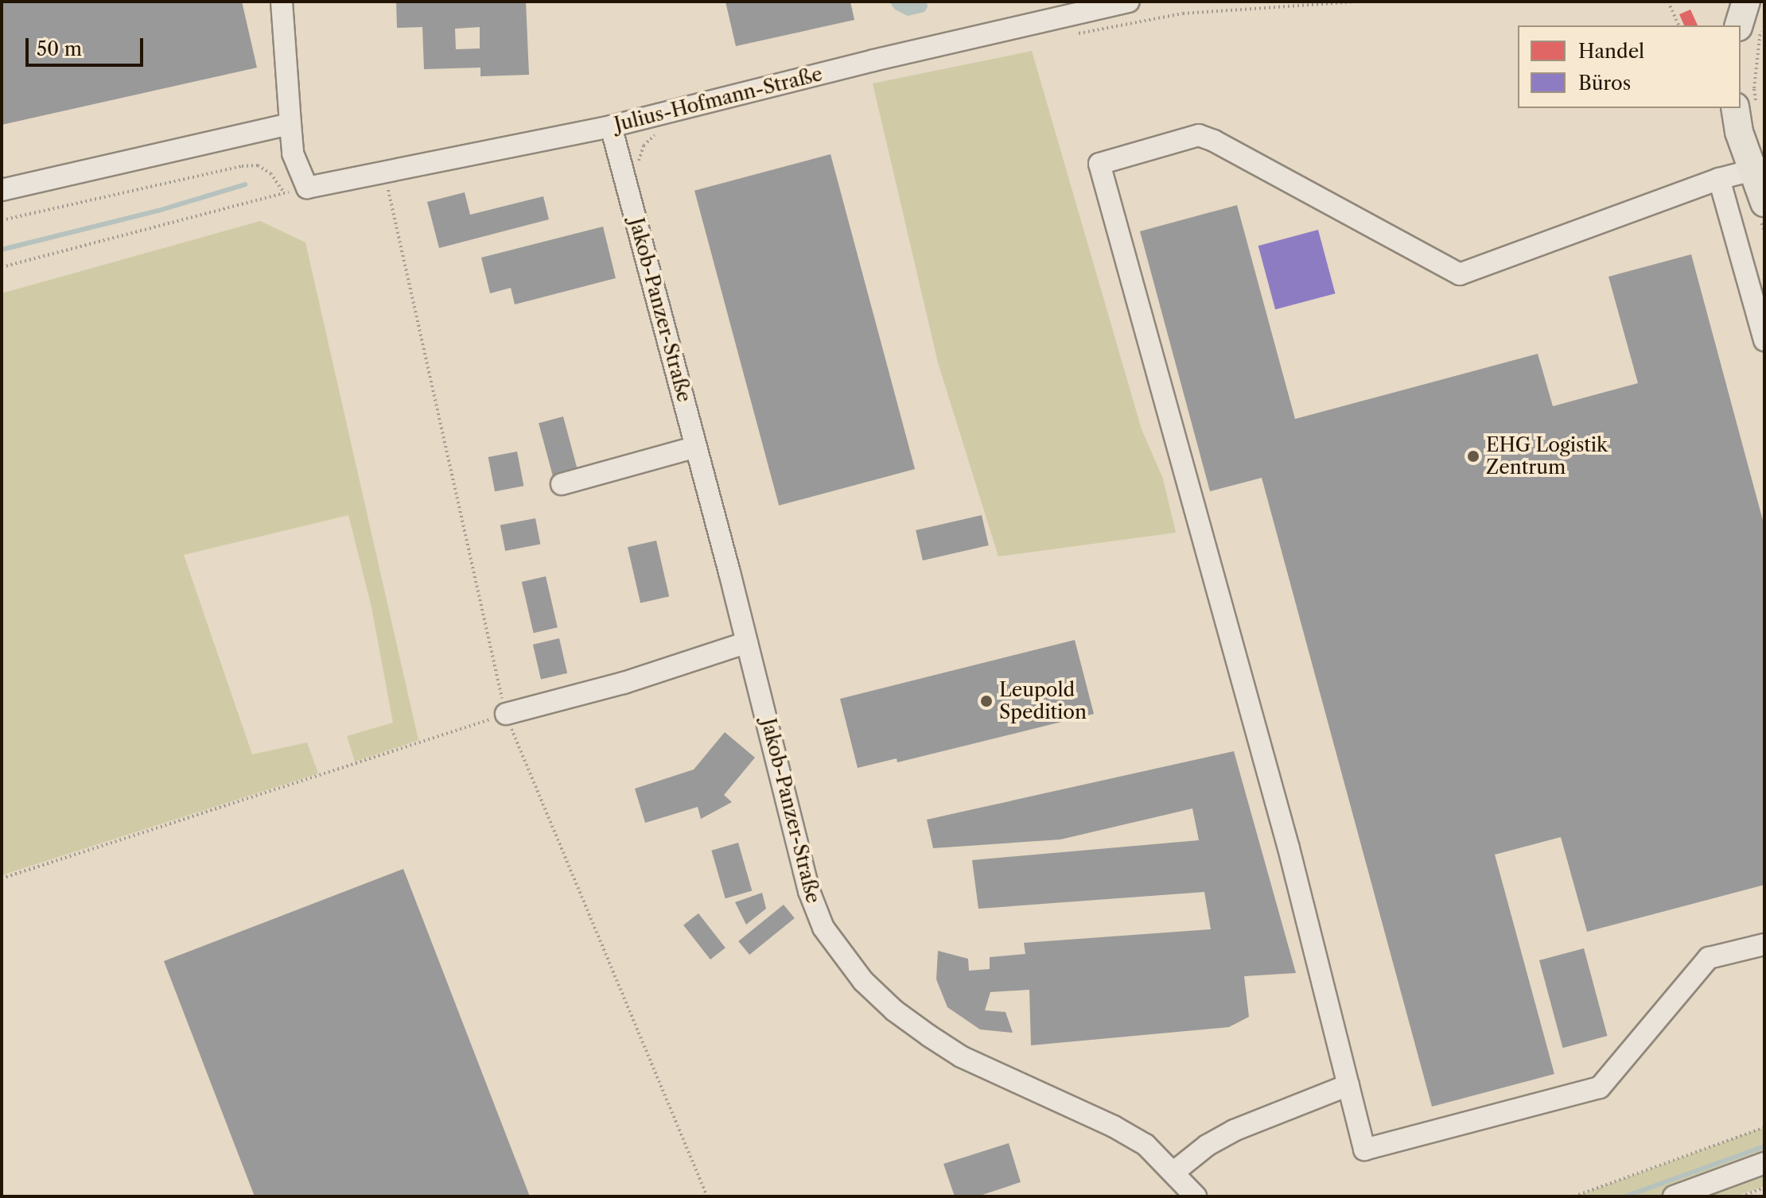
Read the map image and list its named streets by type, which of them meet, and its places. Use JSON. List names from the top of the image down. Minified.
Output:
{"streets":{"street":["Julius-Hofmann-Straße","Jakob-Panzer-Straße"]},"crossings":[["Julius-Hofmann-Straße","Jakob-Panzer-Straße"]],"places":["EHG Logistik Zentrum","Leupold Spedition"],"legend":["Handel","Büros"],"scale_bar":"50 m"}
